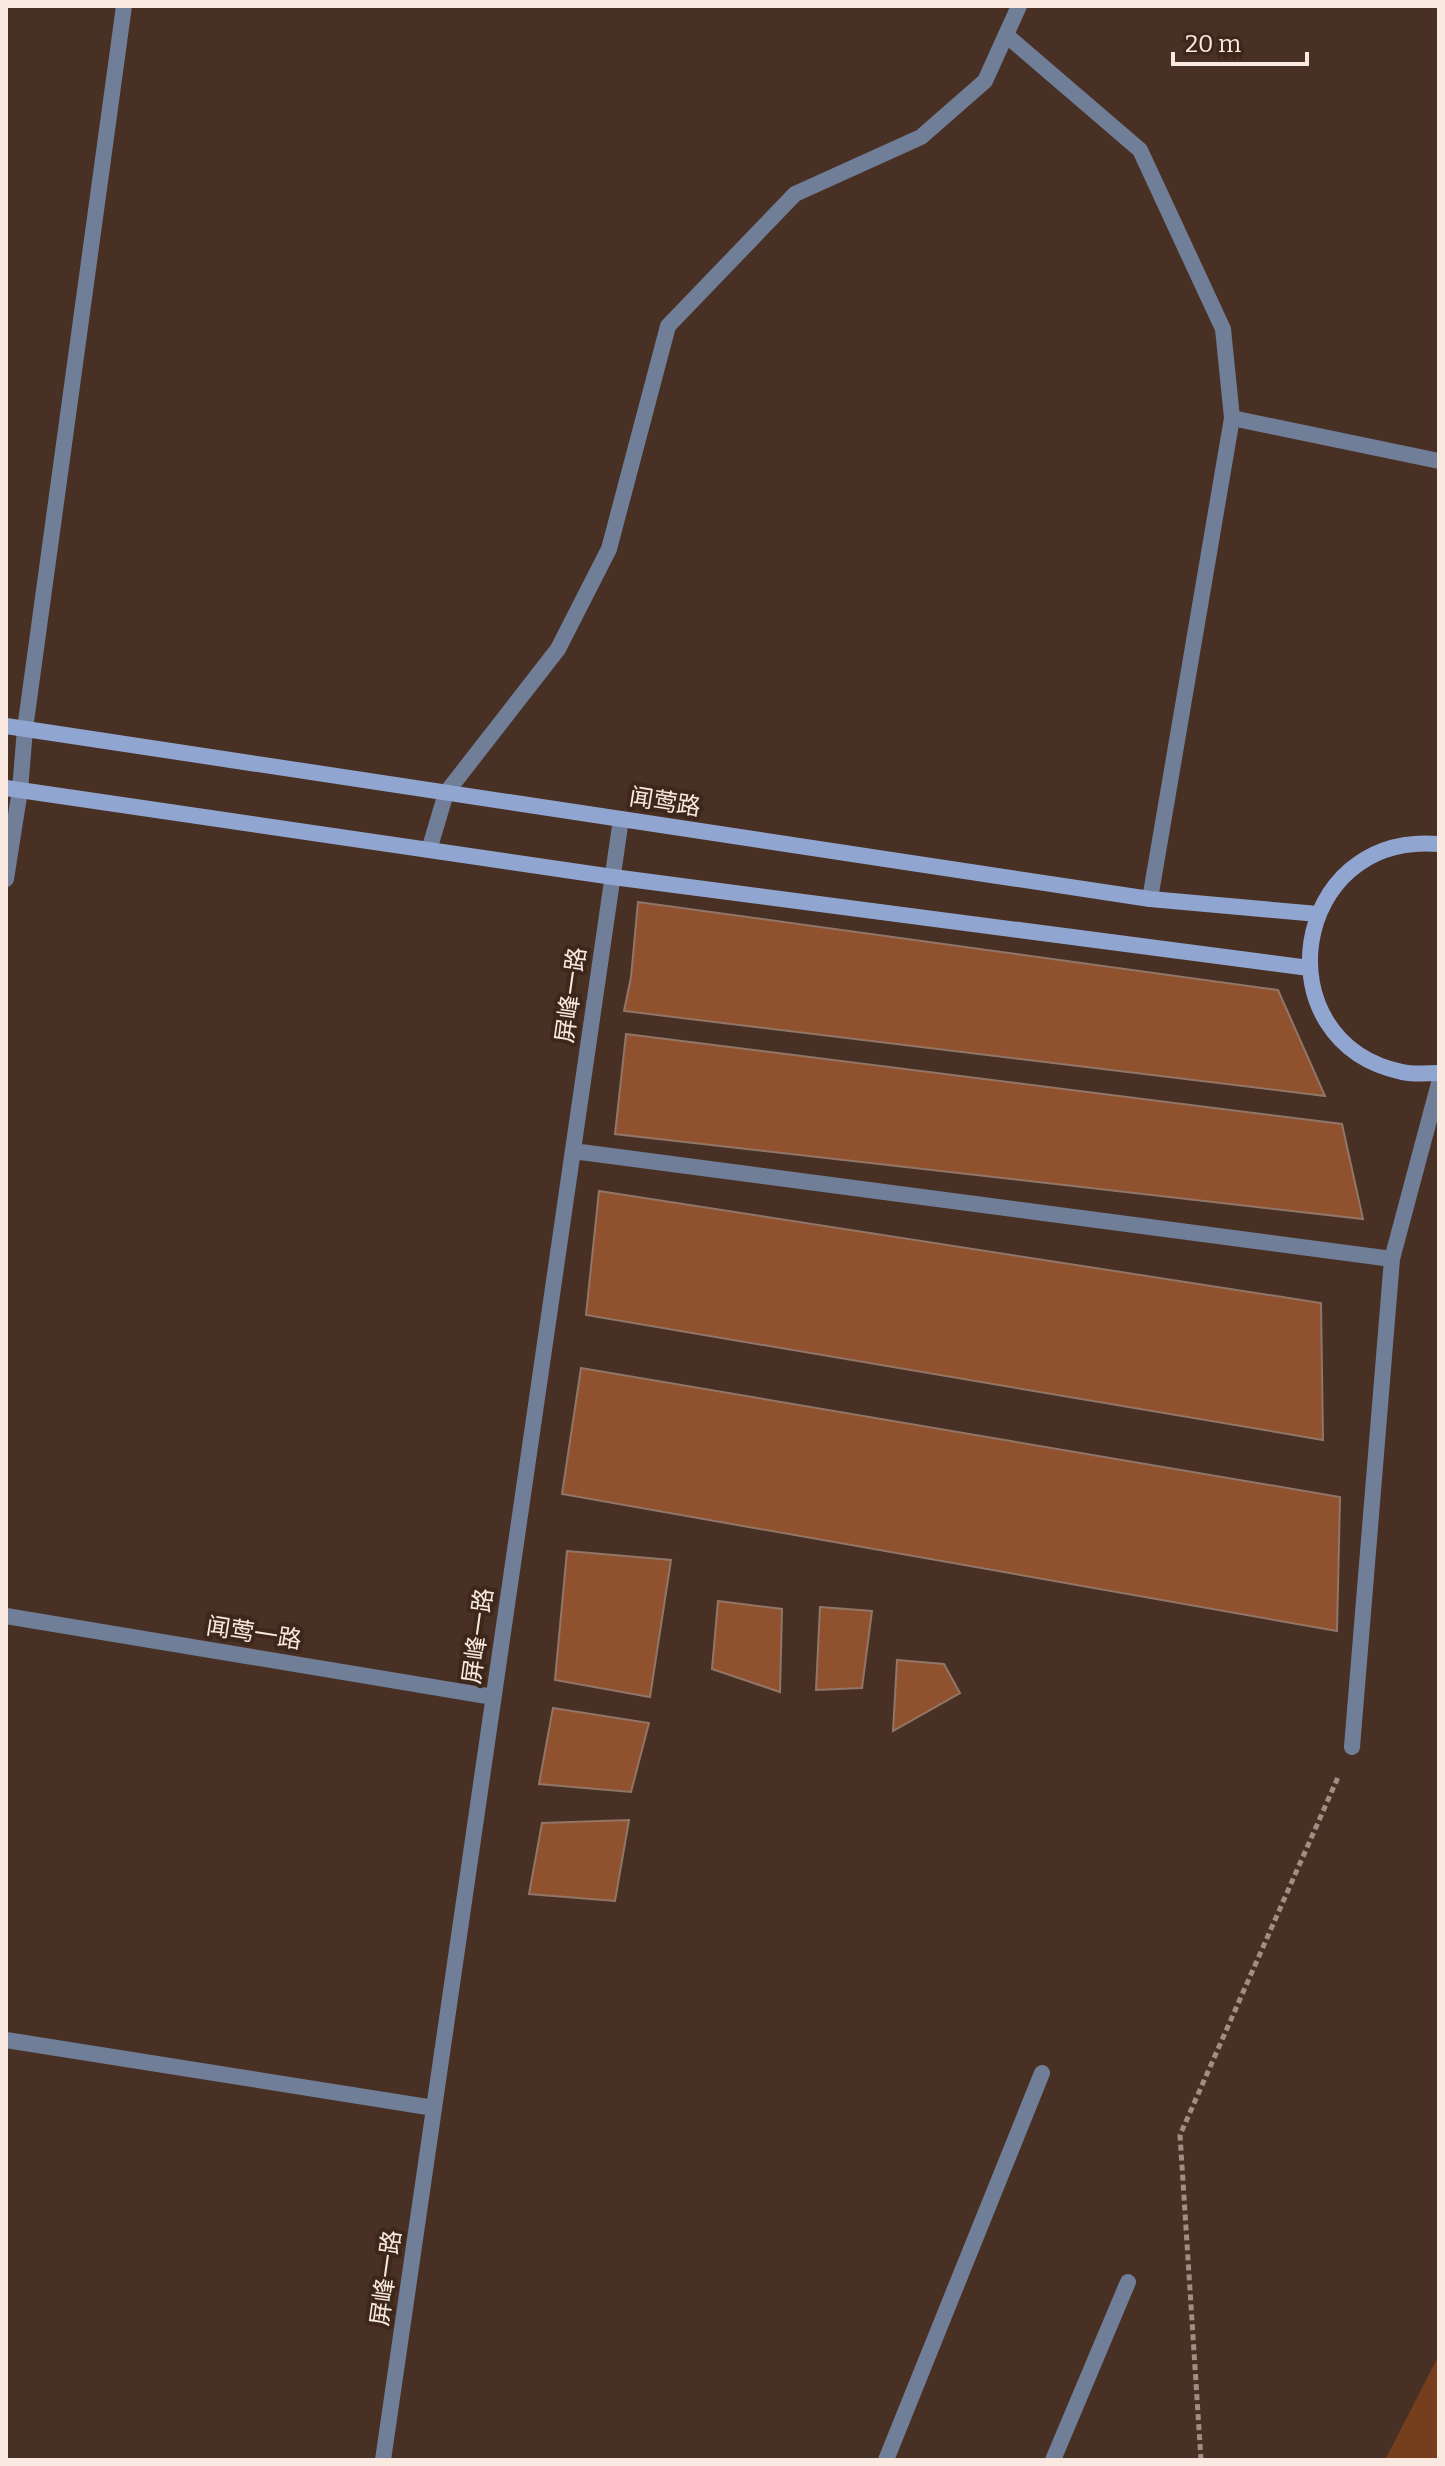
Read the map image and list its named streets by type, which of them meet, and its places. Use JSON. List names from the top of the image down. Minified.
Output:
{"streets":{"main road":["闻莺路"],"street":["屏峰一路","闻莺一路"]},"crossings":[["闻莺路","屏峰一路"],["屏峰一路","闻莺一路"]],"scale_bar":"20 m"}
